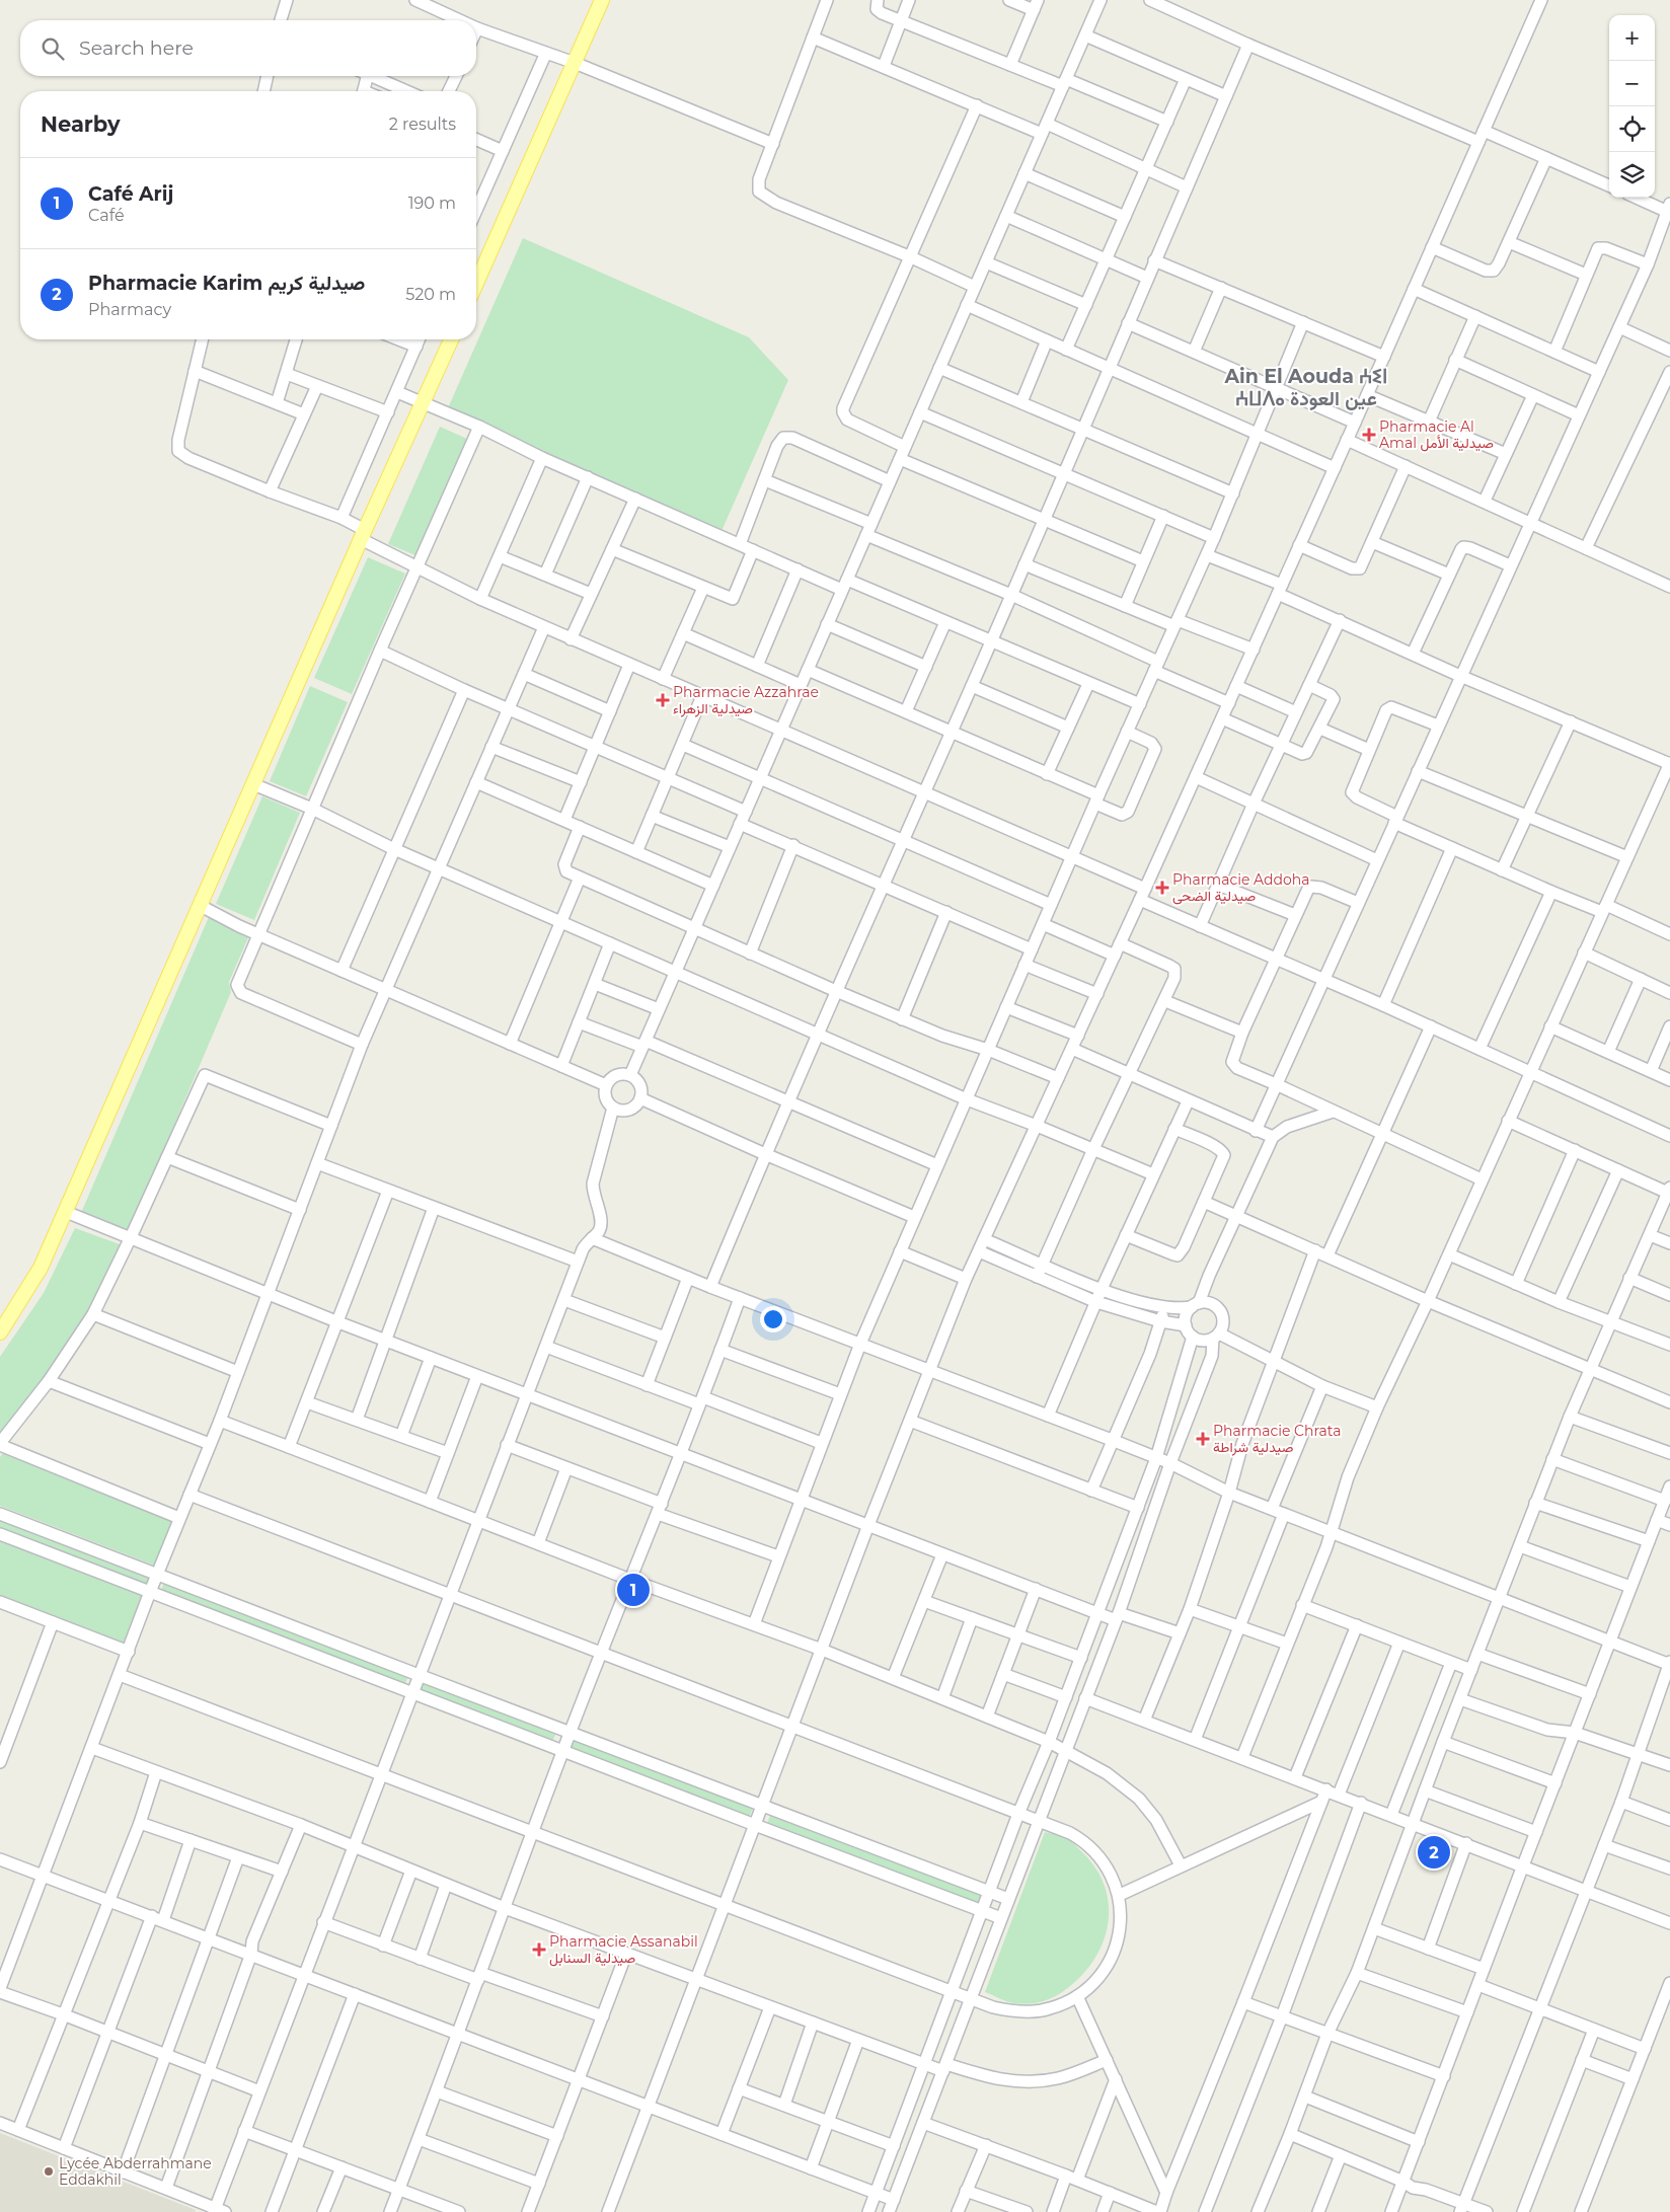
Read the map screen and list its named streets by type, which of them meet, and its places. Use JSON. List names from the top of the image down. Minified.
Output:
{"districts":["Ain El Aouda ⵄⵉⵏ ⵄⵡⴷⴰ عين العودة"],"places":{"health":["Pharmacie Al Amal صيدلية الأمل","Pharmacie Azzahrae صيدلية الزهراء","Pharmacie Addoha صيدلية الضحى","Pharmacie Chrata صيدلية شراطة","Pharmacie Assanabil صيدلية السنابل"],"other":["Lycée Abderrahmane Eddakhil"]},"page":{"map_buttons":["+","−"],"search":"Search here","heading":["Nearby","2 results"],"list":[{"mark":"1","name":"Café Arij","note":"Café","value":"190 m"},{"mark":"2","name":"Pharmacie Karim صيدلية كريم","note":"Pharmacy","value":"520 m"}],"pins":["1","2"]}}
